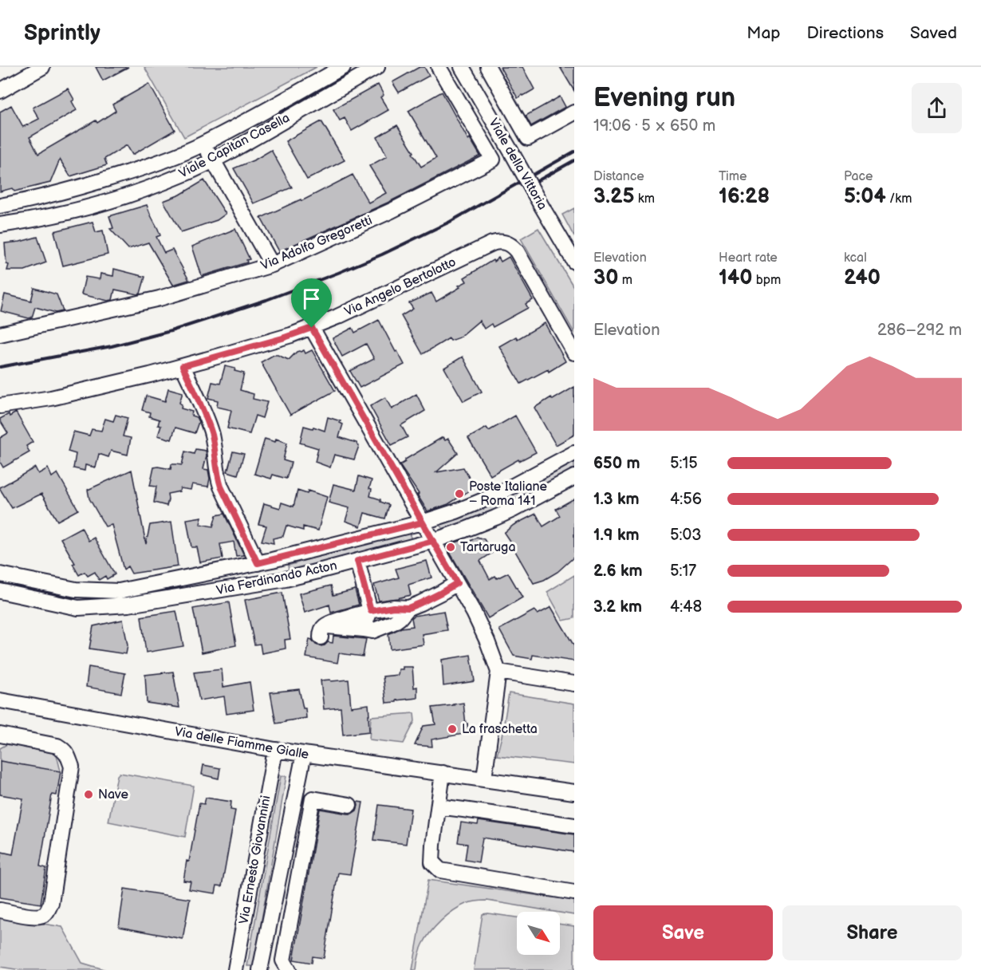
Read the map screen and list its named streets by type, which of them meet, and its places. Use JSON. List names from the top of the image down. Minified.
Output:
{"streets":{"street":["Viale Capitan Casella","Viale della Vittoria","Via Adolfo Gregoretti","Via Angelo Bertolotto","Via Ferdinando Acton","Via delle Fiamme Gialle","Via Ernesto Giovannini"]},"crossings":[["Via Angelo Bertolotto","Via Ferdinando Acton"],["Via delle Fiamme Gialle","Via Ernesto Giovannini"]],"places":["Poste Italiane – Roma 141","Tartaruga","La fraschetta","Nave"],"north":"bottom right","page":{"header":"Sprintly","nav":["Map","Directions","Saved"],"heading":["Evening run","19:06 · 5 × 650 m"],"stats":[["Distance","3.25 km"],["Time","16:28"],["Pace","5:04 /km"],["Elevation","30 m"],["Heart rate","140 bpm"],["kcal","240"]],"chart":["Elevation","286–292 m"],"list":[{"name":"650 m","note":"5:15"},{"name":"1.3 km","note":"4:56"},{"name":"1.9 km","note":"5:03"},{"name":"2.6 km","note":"5:17"},{"name":"3.2 km","note":"4:48"}],"buttons":["Save","Share"]}}
